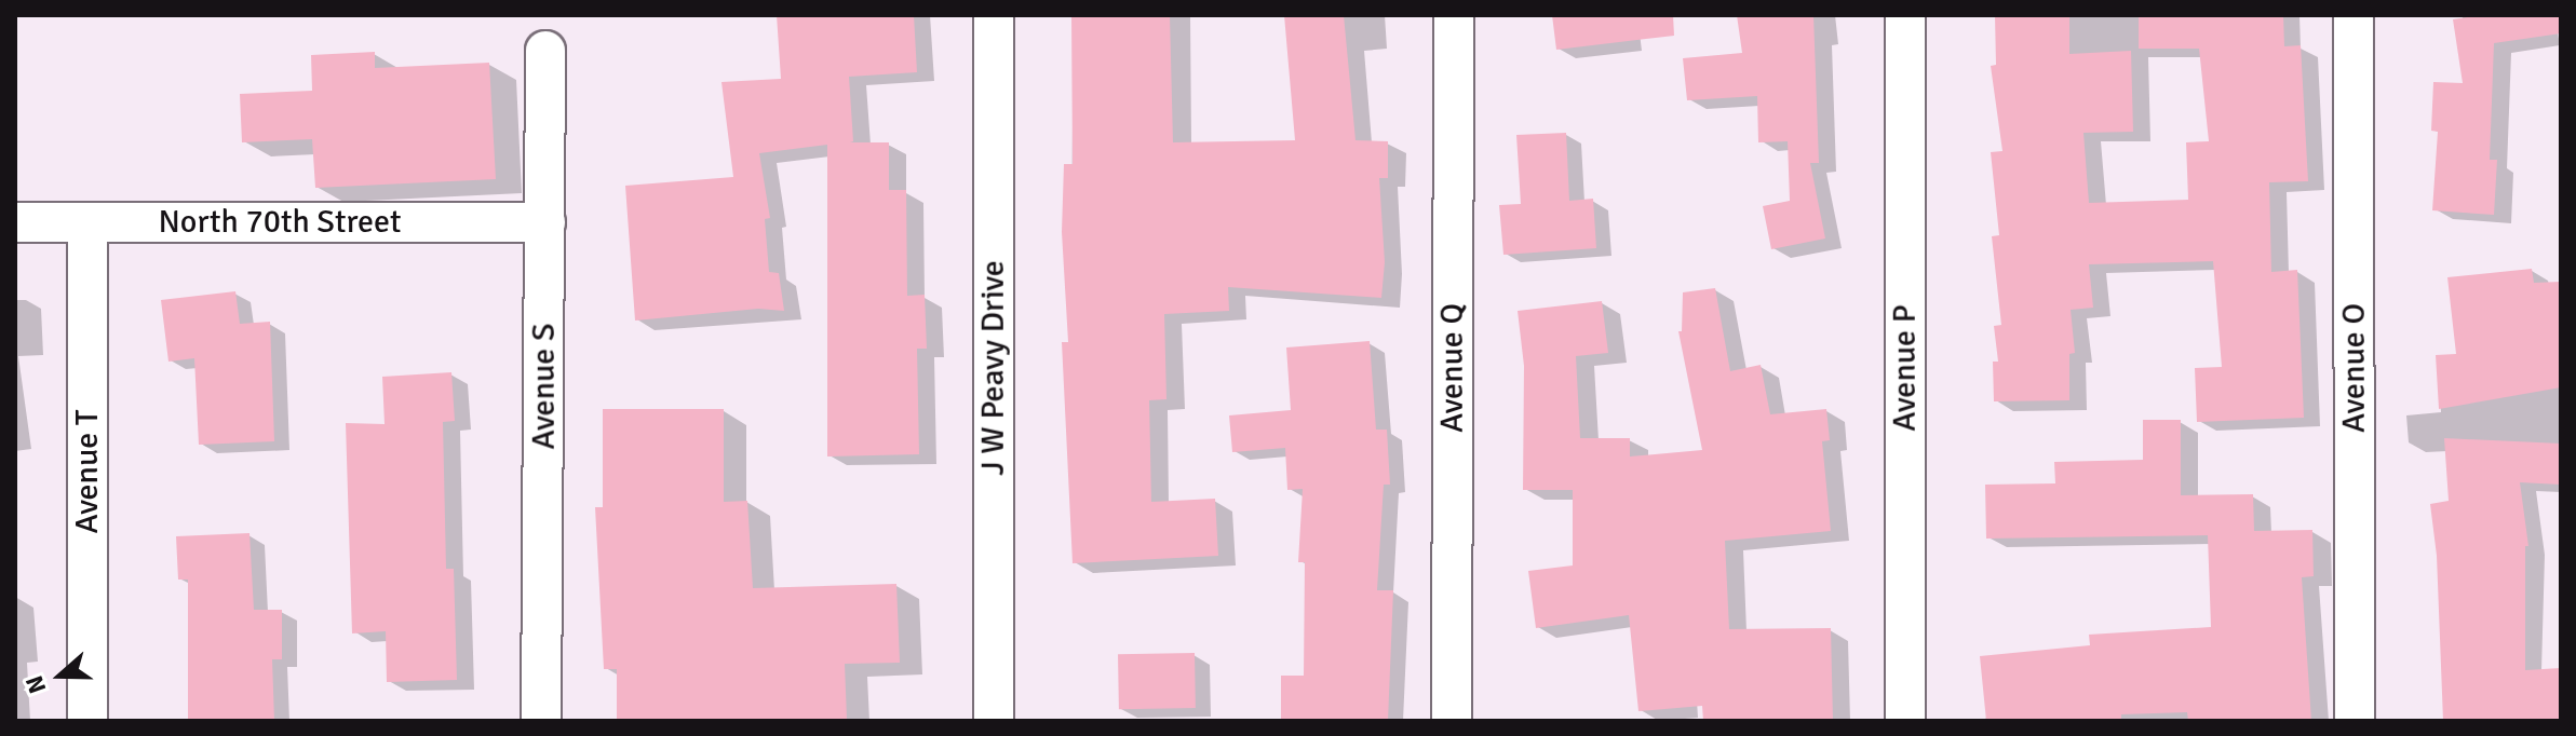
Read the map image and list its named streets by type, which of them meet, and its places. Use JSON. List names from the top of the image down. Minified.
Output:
{"streets":{"street":["North 70th Street","J W Peavy Drive","Avenue Q","Avenue P","Avenue O","Avenue S","Avenue T"]},"crossings":[["North 70th Street","Avenue S"],["North 70th Street","Avenue T"]],"north":"left"}
